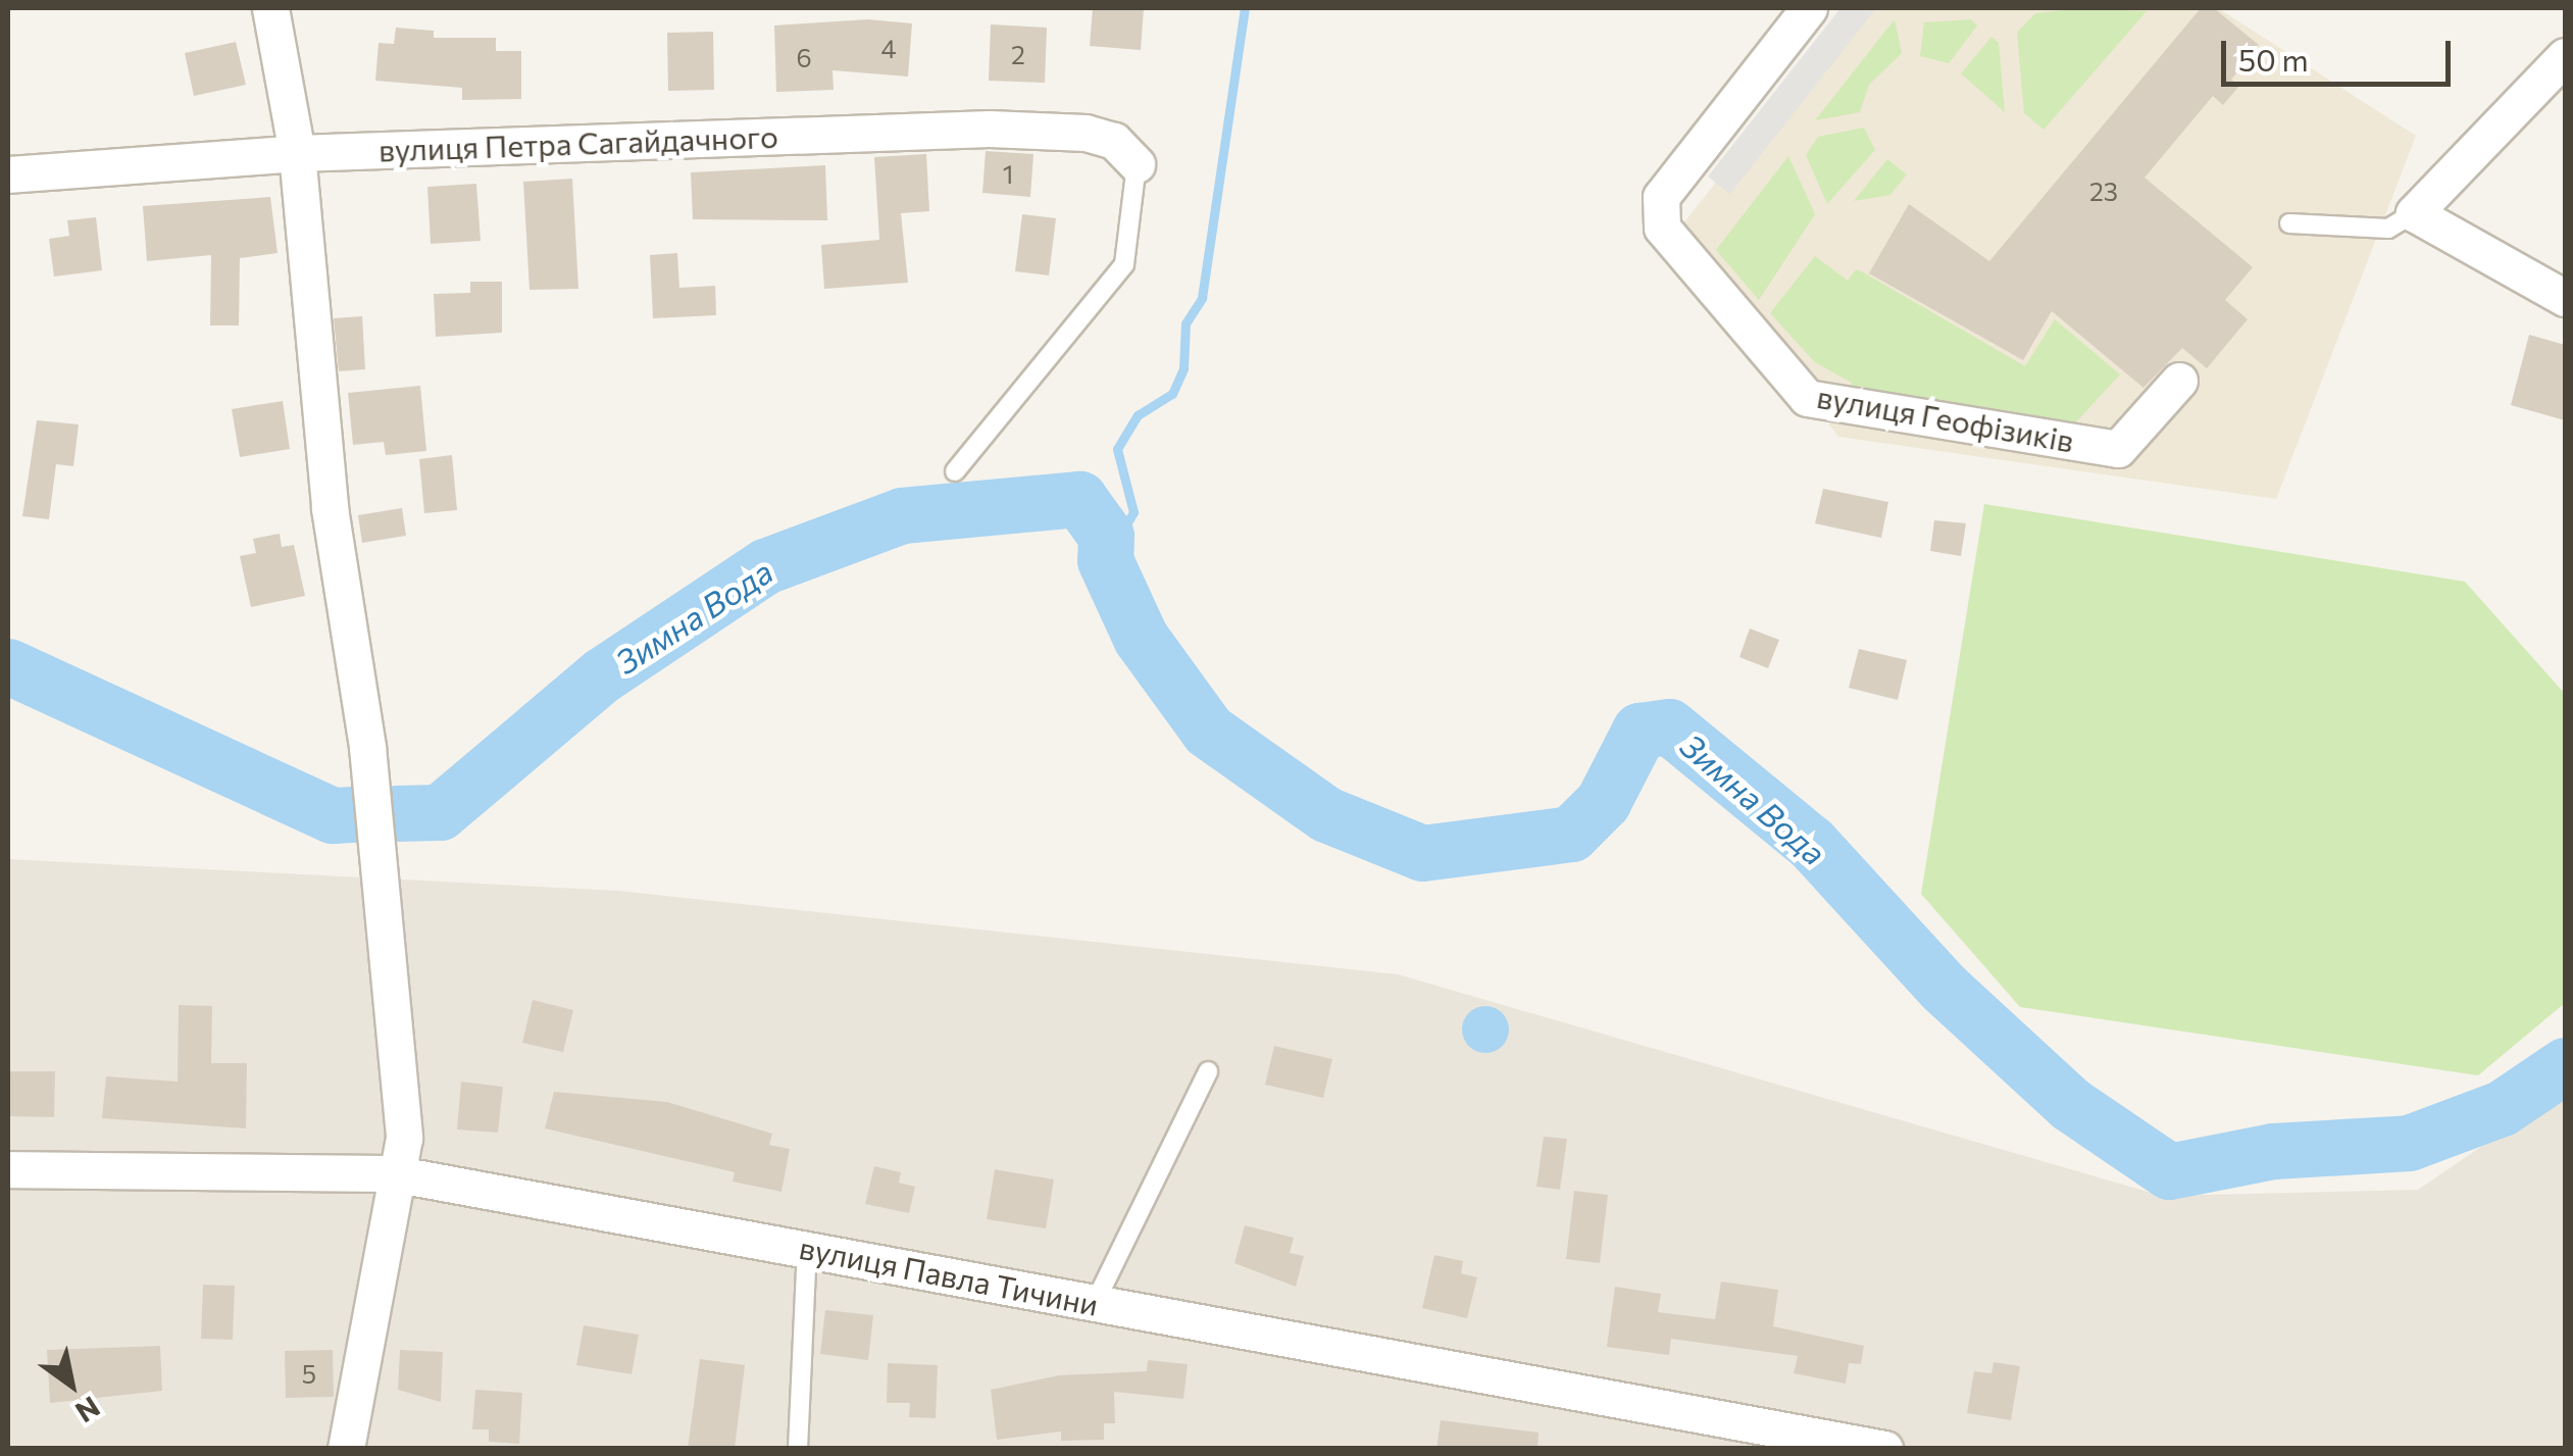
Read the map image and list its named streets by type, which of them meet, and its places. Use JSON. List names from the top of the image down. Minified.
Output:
{"streets":{"street":["вулиця Петра Сагайдачного","вулиця Геофізиків","вулиця Павла Тичини"]},"water":["Зимна Вода"],"house_numbers":["4","2","6","1","23","5"],"scale_bar":"50 m","north":"bottom right"}
